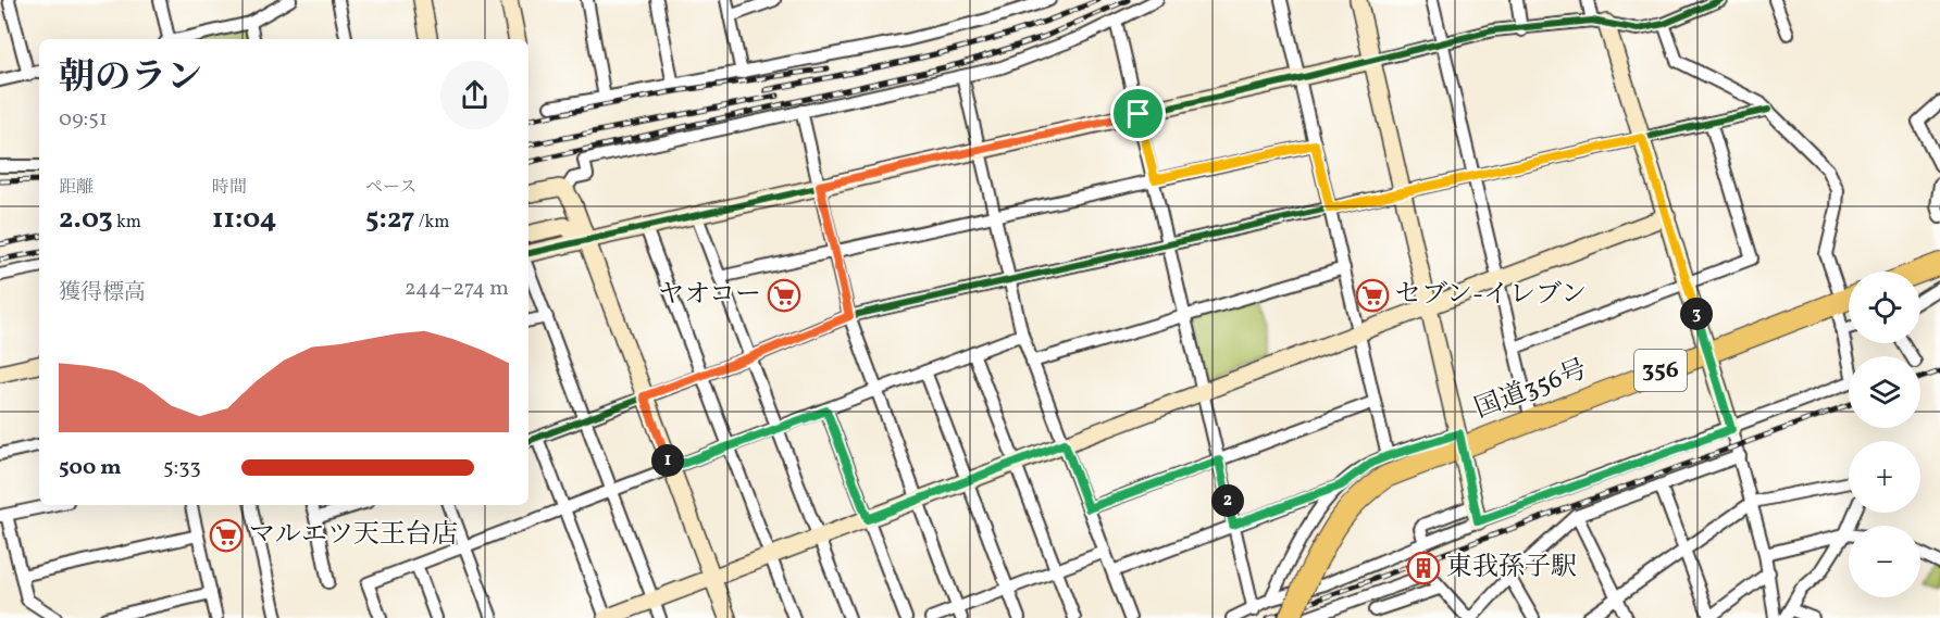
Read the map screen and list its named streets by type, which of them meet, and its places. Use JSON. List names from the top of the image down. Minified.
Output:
{"streets":{"highway":["356","国道356号"]},"places":{"supermarket":["ヤオコー","セブン-イレブン","マルエツ天王台店"],"building":["東我孫子駅"]},"page":{"heading":["朝のラン","09:51"],"stats":[["距離","2.03 km"],["時間","11:04"],["ペース","5:27 /km"]],"chart":["獲得標高","244–274 m"],"map_buttons":["+","−"],"pins":["3","1","2"],"list":[{"name":"500 m","note":"5:33"}]}}
